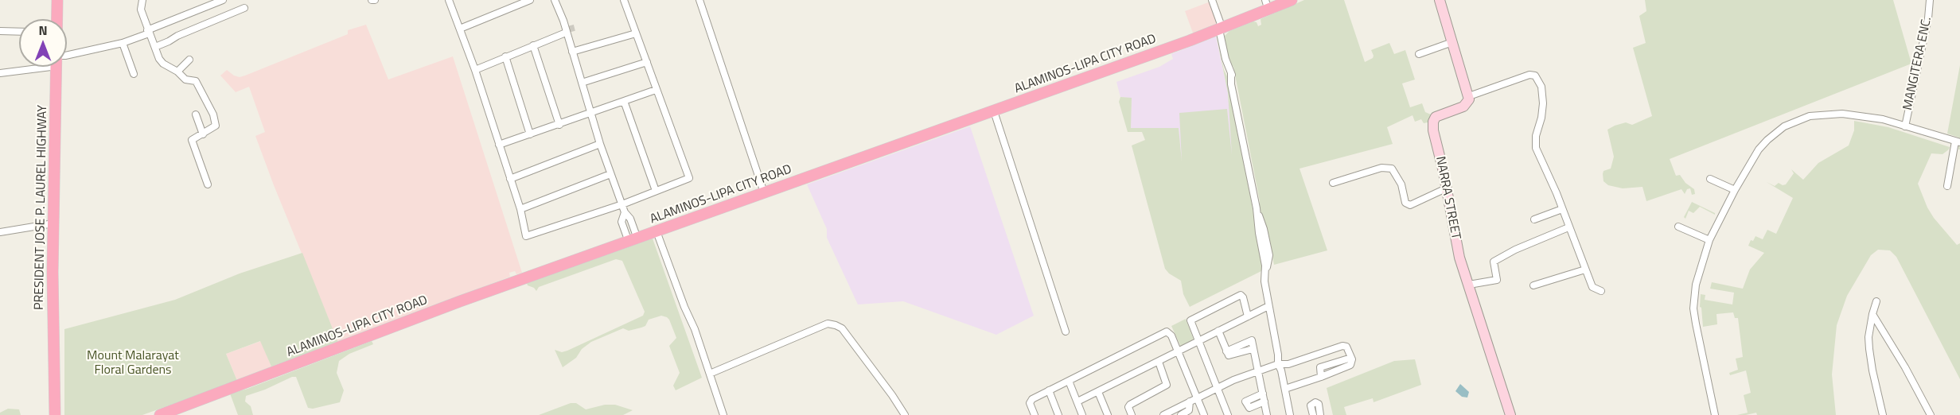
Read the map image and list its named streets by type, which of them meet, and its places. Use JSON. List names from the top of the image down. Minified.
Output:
{"streets":{"main road":["ALAMINOS-LIPA CITY ROAD","PRESIDENT JOSE P. LAUREL HIGHWAY"],"street":["MANGITERA ENC.","NARRA STREET"]},"parks":["Mount Malarayat Floral Gardens"],"north":"top"}
